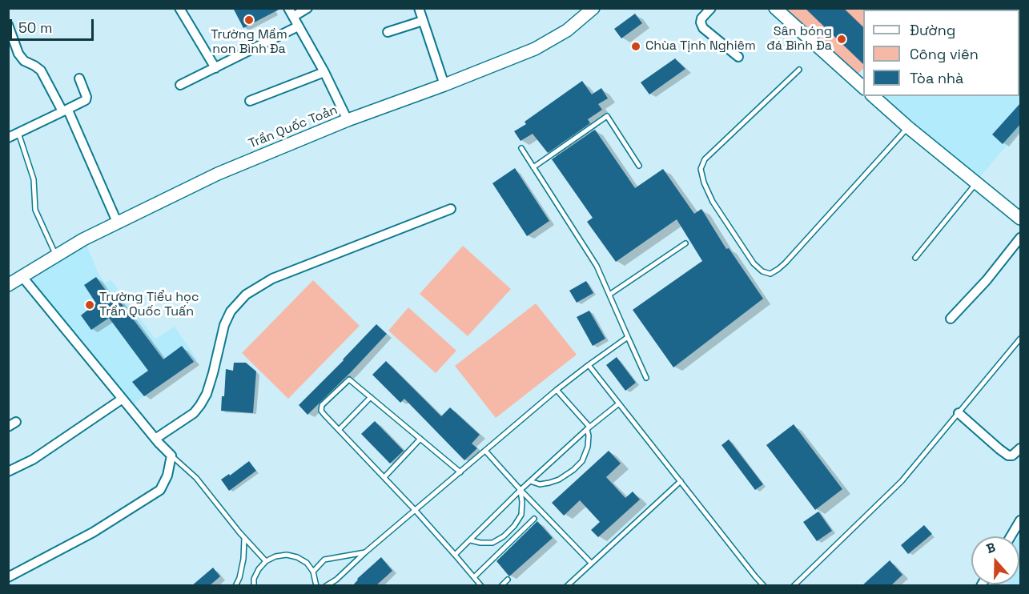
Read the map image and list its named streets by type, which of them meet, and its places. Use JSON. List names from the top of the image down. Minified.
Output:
{"streets":{"main road":["Trần Quốc Toản"]},"places":["Trường Mầm non Bình Đa","Sân bóng đá Bình Đa","Chùa Tịnh Nghiêm","Trường Tiểu học Trần Quốc Tuấn"],"legend":["Đường","Công viên","Tòa nhà"],"scale_bar":"50 m","north":"top"}
